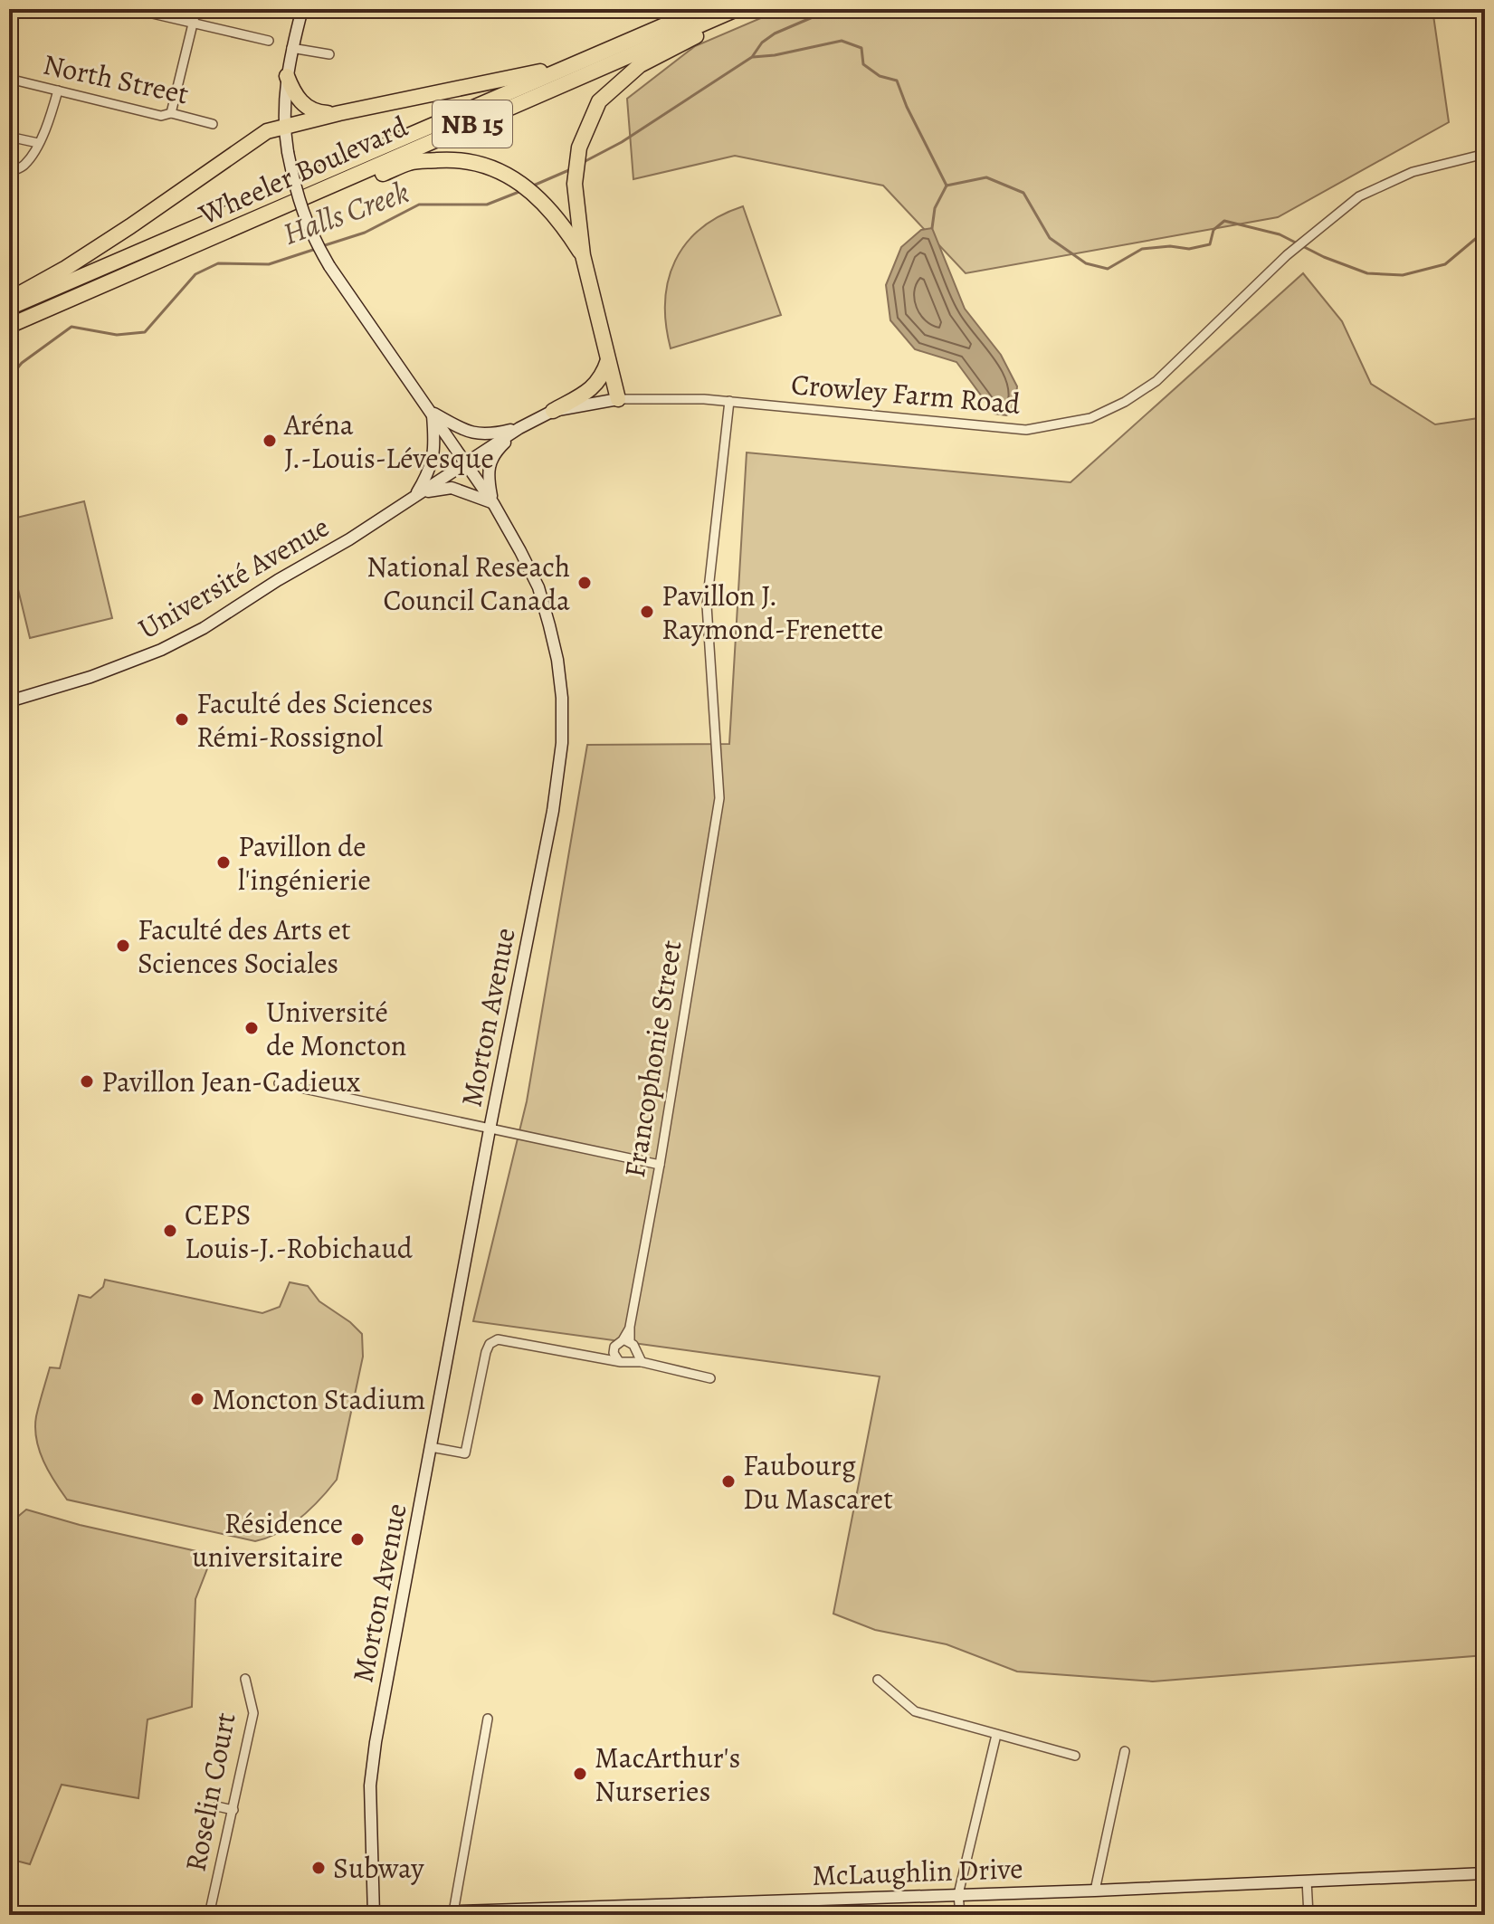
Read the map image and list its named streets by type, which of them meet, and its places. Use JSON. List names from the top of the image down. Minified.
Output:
{"streets":{"highway":["NB 15","Wheeler Boulevard"],"street":["North Street","Crowley Farm Road","Université Avenue","Morton Avenue","Francophonie Street","Roselin Court","McLaughlin Drive"]},"crossings":[["Crowley Farm Road","Université Avenue"],["Crowley Farm Road","Morton Avenue"],["Crowley Farm Road","Francophonie Street"],["Université Avenue","Morton Avenue"],["Morton Avenue","McLaughlin Drive"]],"water":["Halls Creek"],"places":["Aréna J.-Louis-Lévesque","National Reseach Council Canada","Pavillon J. Raymond-Frenette","Faculté des Sciences Rémi-Rossignol","Pavillon de l'ingénierie","Faculté des Arts et Sciences Sociales","Université de Moncton","Pavillon Jean-Cadieux","CEPS Louis-J.-Robichaud","Moncton Stadium","Faubourg Du Mascaret","Résidence universitaire","MacArthur's Nurseries","Subway"]}
